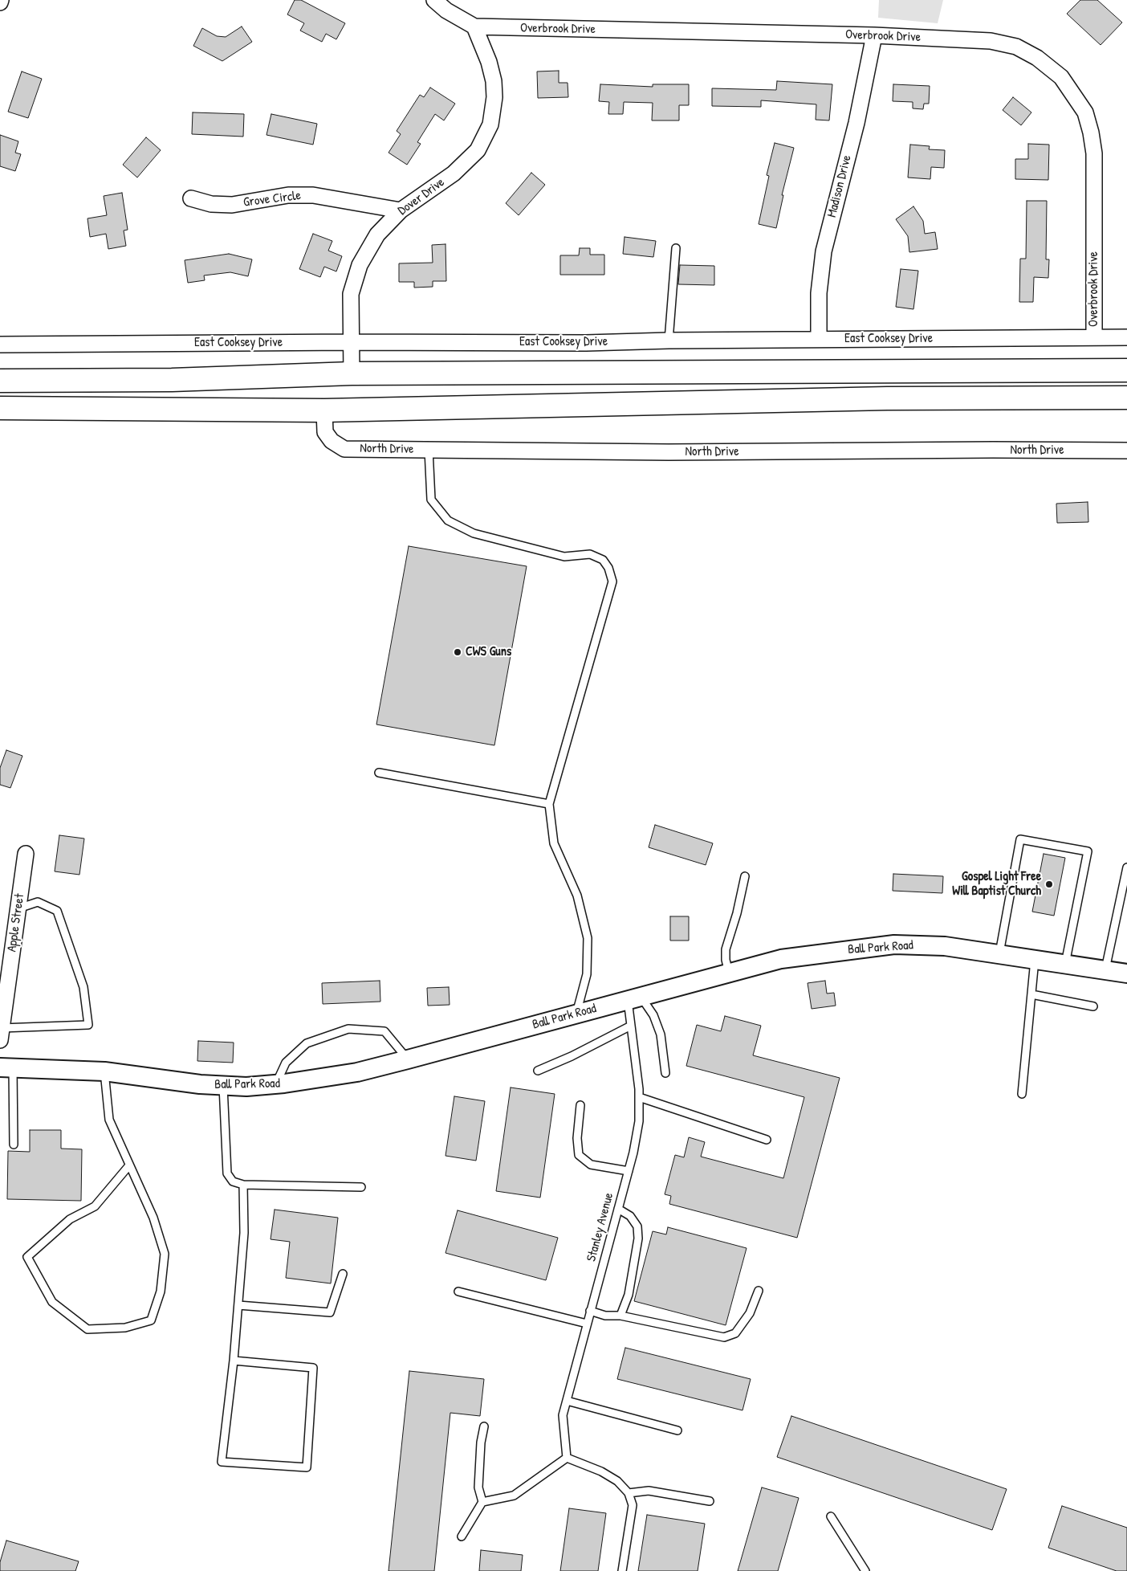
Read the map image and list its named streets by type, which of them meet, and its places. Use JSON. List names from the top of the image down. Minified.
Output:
{"streets":{"street":["Overbrook Drive","Madison Drive","Dover Drive","Grove Circle","East Cooksey Drive","North Drive","Apple Street","Ball Park Road"],"lane":["Stanley Avenue"]},"crossings":[["Overbrook Drive","Madison Drive"],["Overbrook Drive","Dover Drive"],["Overbrook Drive","East Cooksey Drive"],["Madison Drive","East Cooksey Drive"],["Dover Drive","Grove Circle"],["Dover Drive","East Cooksey Drive"],["Ball Park Road","Stanley Avenue"]],"places":["CWS Guns","Gospel Light Free Will Baptist Church"]}
